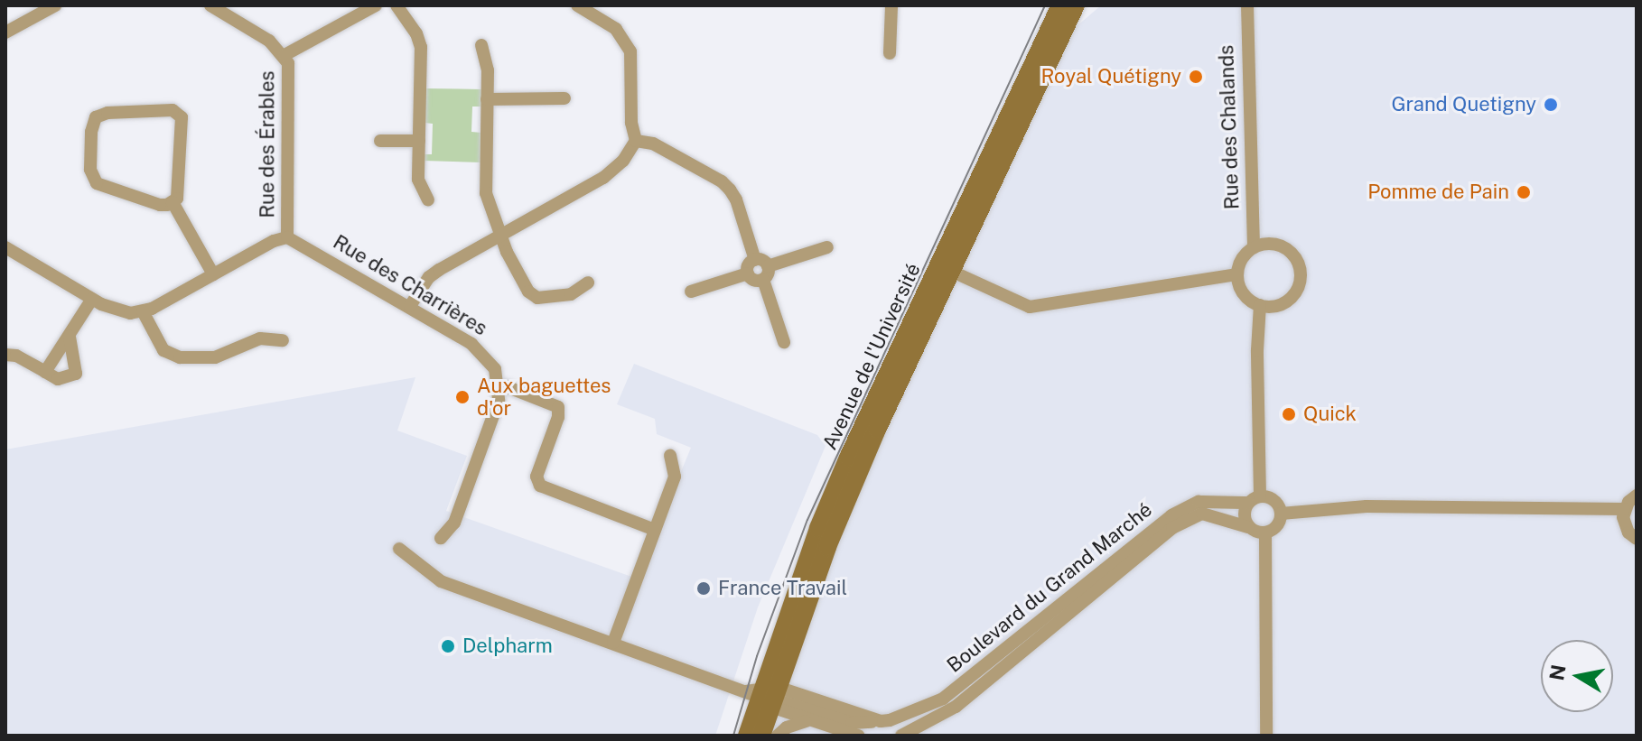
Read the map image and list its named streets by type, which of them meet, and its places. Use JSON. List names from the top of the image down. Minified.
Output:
{"streets":{"main road":["Avenue de l'Université"],"street":["Rue des Chalands","Rue des Érables","Rue des Charrières","Boulevard du Grand Marché"]},"crossings":[["Rue des Érables","Rue des Charrières"],["Avenue de l'Université","Boulevard du Grand Marché"]],"places":["Royal Quétigny","Grand Quetigny","Pomme de Pain","Aux baguettes d'or","Quick","France Travail","Delpharm"],"north":"left"}
